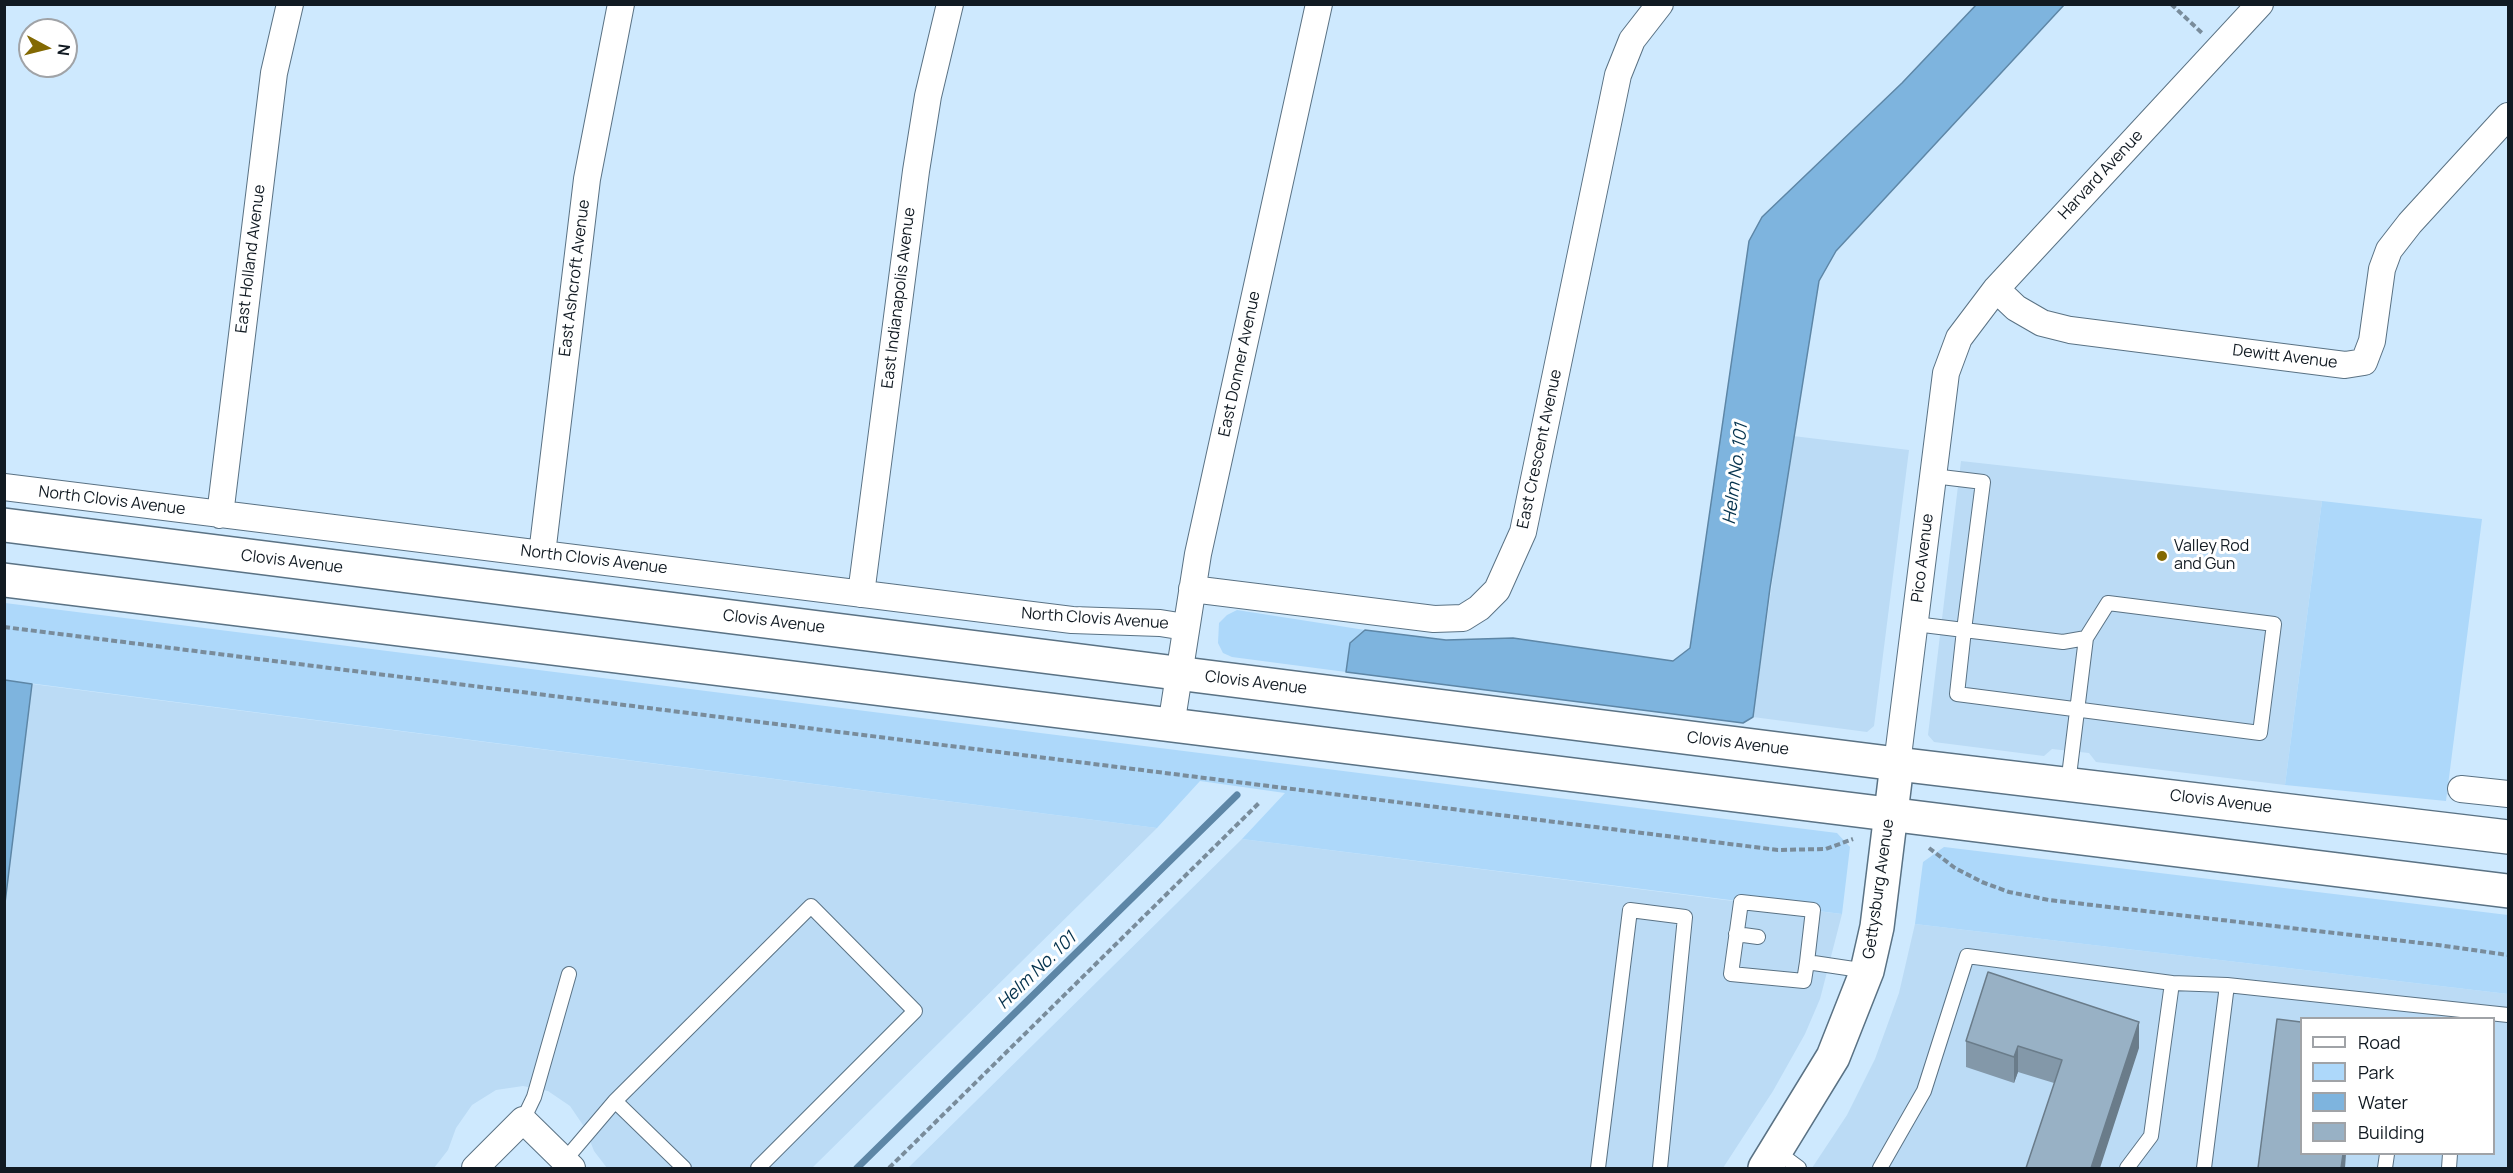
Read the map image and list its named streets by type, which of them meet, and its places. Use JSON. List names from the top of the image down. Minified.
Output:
{"streets":{"main road":["Clovis Avenue","Gettysburg Avenue"],"street":["Harvard Avenue","East Holland Avenue","East Ashcroft Avenue","East Indianapolis Avenue","Dewitt Avenue","East Donner Avenue","East Crescent Avenue","North Clovis Avenue","Pico Avenue"]},"crossings":[["Harvard Avenue","Dewitt Avenue"],["Harvard Avenue","Pico Avenue"],["East Holland Avenue","North Clovis Avenue"],["East Ashcroft Avenue","North Clovis Avenue"],["East Indianapolis Avenue","North Clovis Avenue"],["East Donner Avenue","East Crescent Avenue"],["East Donner Avenue","North Clovis Avenue"],["East Donner Avenue","Clovis Avenue"],["Pico Avenue","Clovis Avenue"],["Pico Avenue","Gettysburg Avenue"],["Clovis Avenue","Gettysburg Avenue"]],"water":["Helm No. 101"],"places":["Valley Rod and Gun"],"legend":["Road","Park","Water","Building"],"north":"right"}
